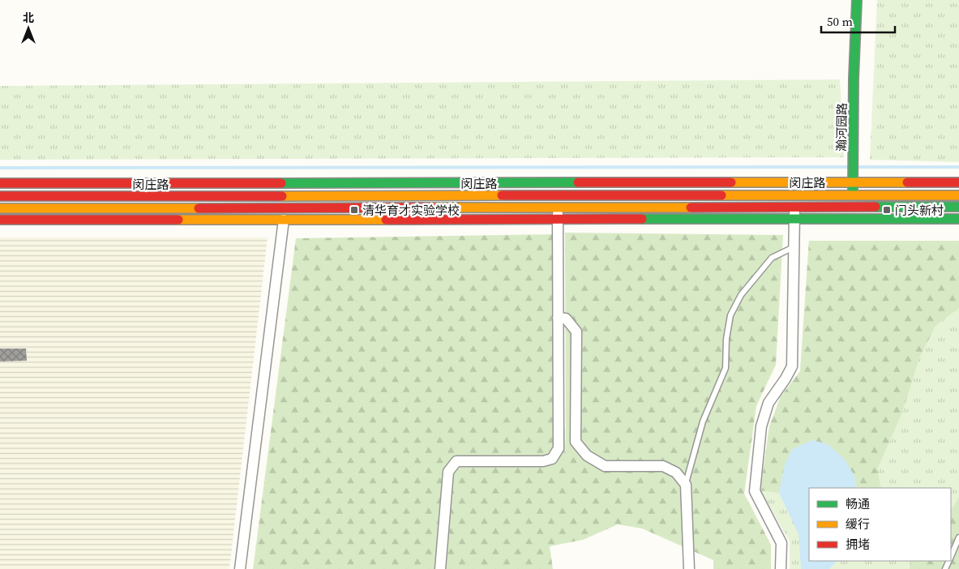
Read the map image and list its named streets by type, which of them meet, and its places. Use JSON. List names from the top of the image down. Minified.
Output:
{"streets":{"street":["瀚河园路","闵庄路"]},"crossings":[["瀚河园路","闵庄路"]],"places":{"transit":["清华育才实验学校","门头新村"]},"legend":["畅通","缓行","拥堵"],"scale_bar":"50 m","north":"top"}
